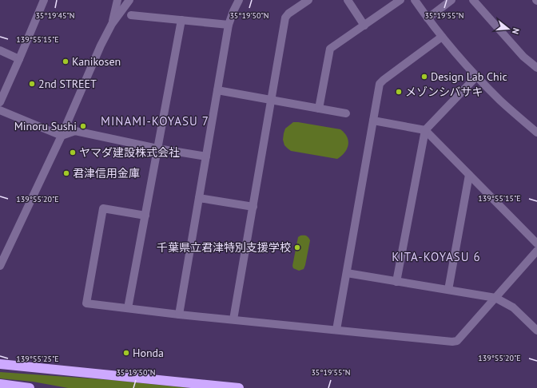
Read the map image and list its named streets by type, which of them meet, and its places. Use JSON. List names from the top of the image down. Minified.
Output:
{"districts":["MINAMI-KOYASU 7","KITA-KOYASU 6"],"places":["Kanikosen","Design Lab Chic","2nd STREET","メゾンシバサキ","Minoru Sushi","ヤマダ建設株式会社","君津信用金庫","千葉県立君津特別支援学校","Honda"],"north":"right","coordinates":["35°19'45\"N","35°19'50\"N","35°19'55\"N","139°55'15\"E","139°55'20\"E","139°55'25\"E"]}
